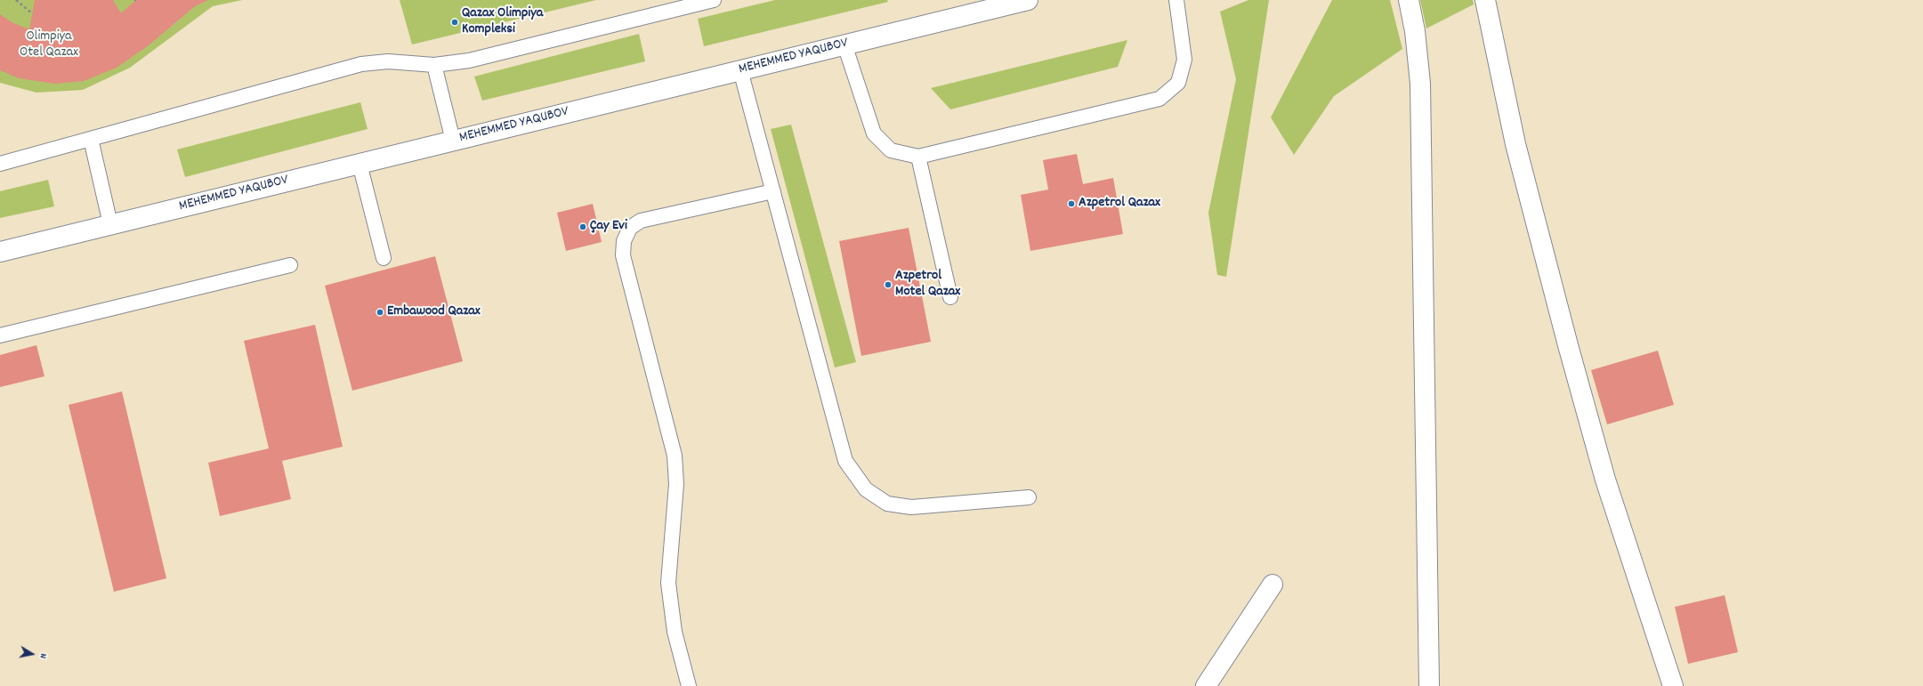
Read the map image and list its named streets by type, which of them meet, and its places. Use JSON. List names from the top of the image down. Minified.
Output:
{"streets":{"street":["MEHEMMED YAQUBOV"]},"parks":["Olimpiya Otel Qazax"],"places":["Qazax Olimpiya Kompleksi","Azpetrol Qazax","Çay Evi","Azpetrol Motel Qazax","Embawood Qazax"],"north":"right"}
